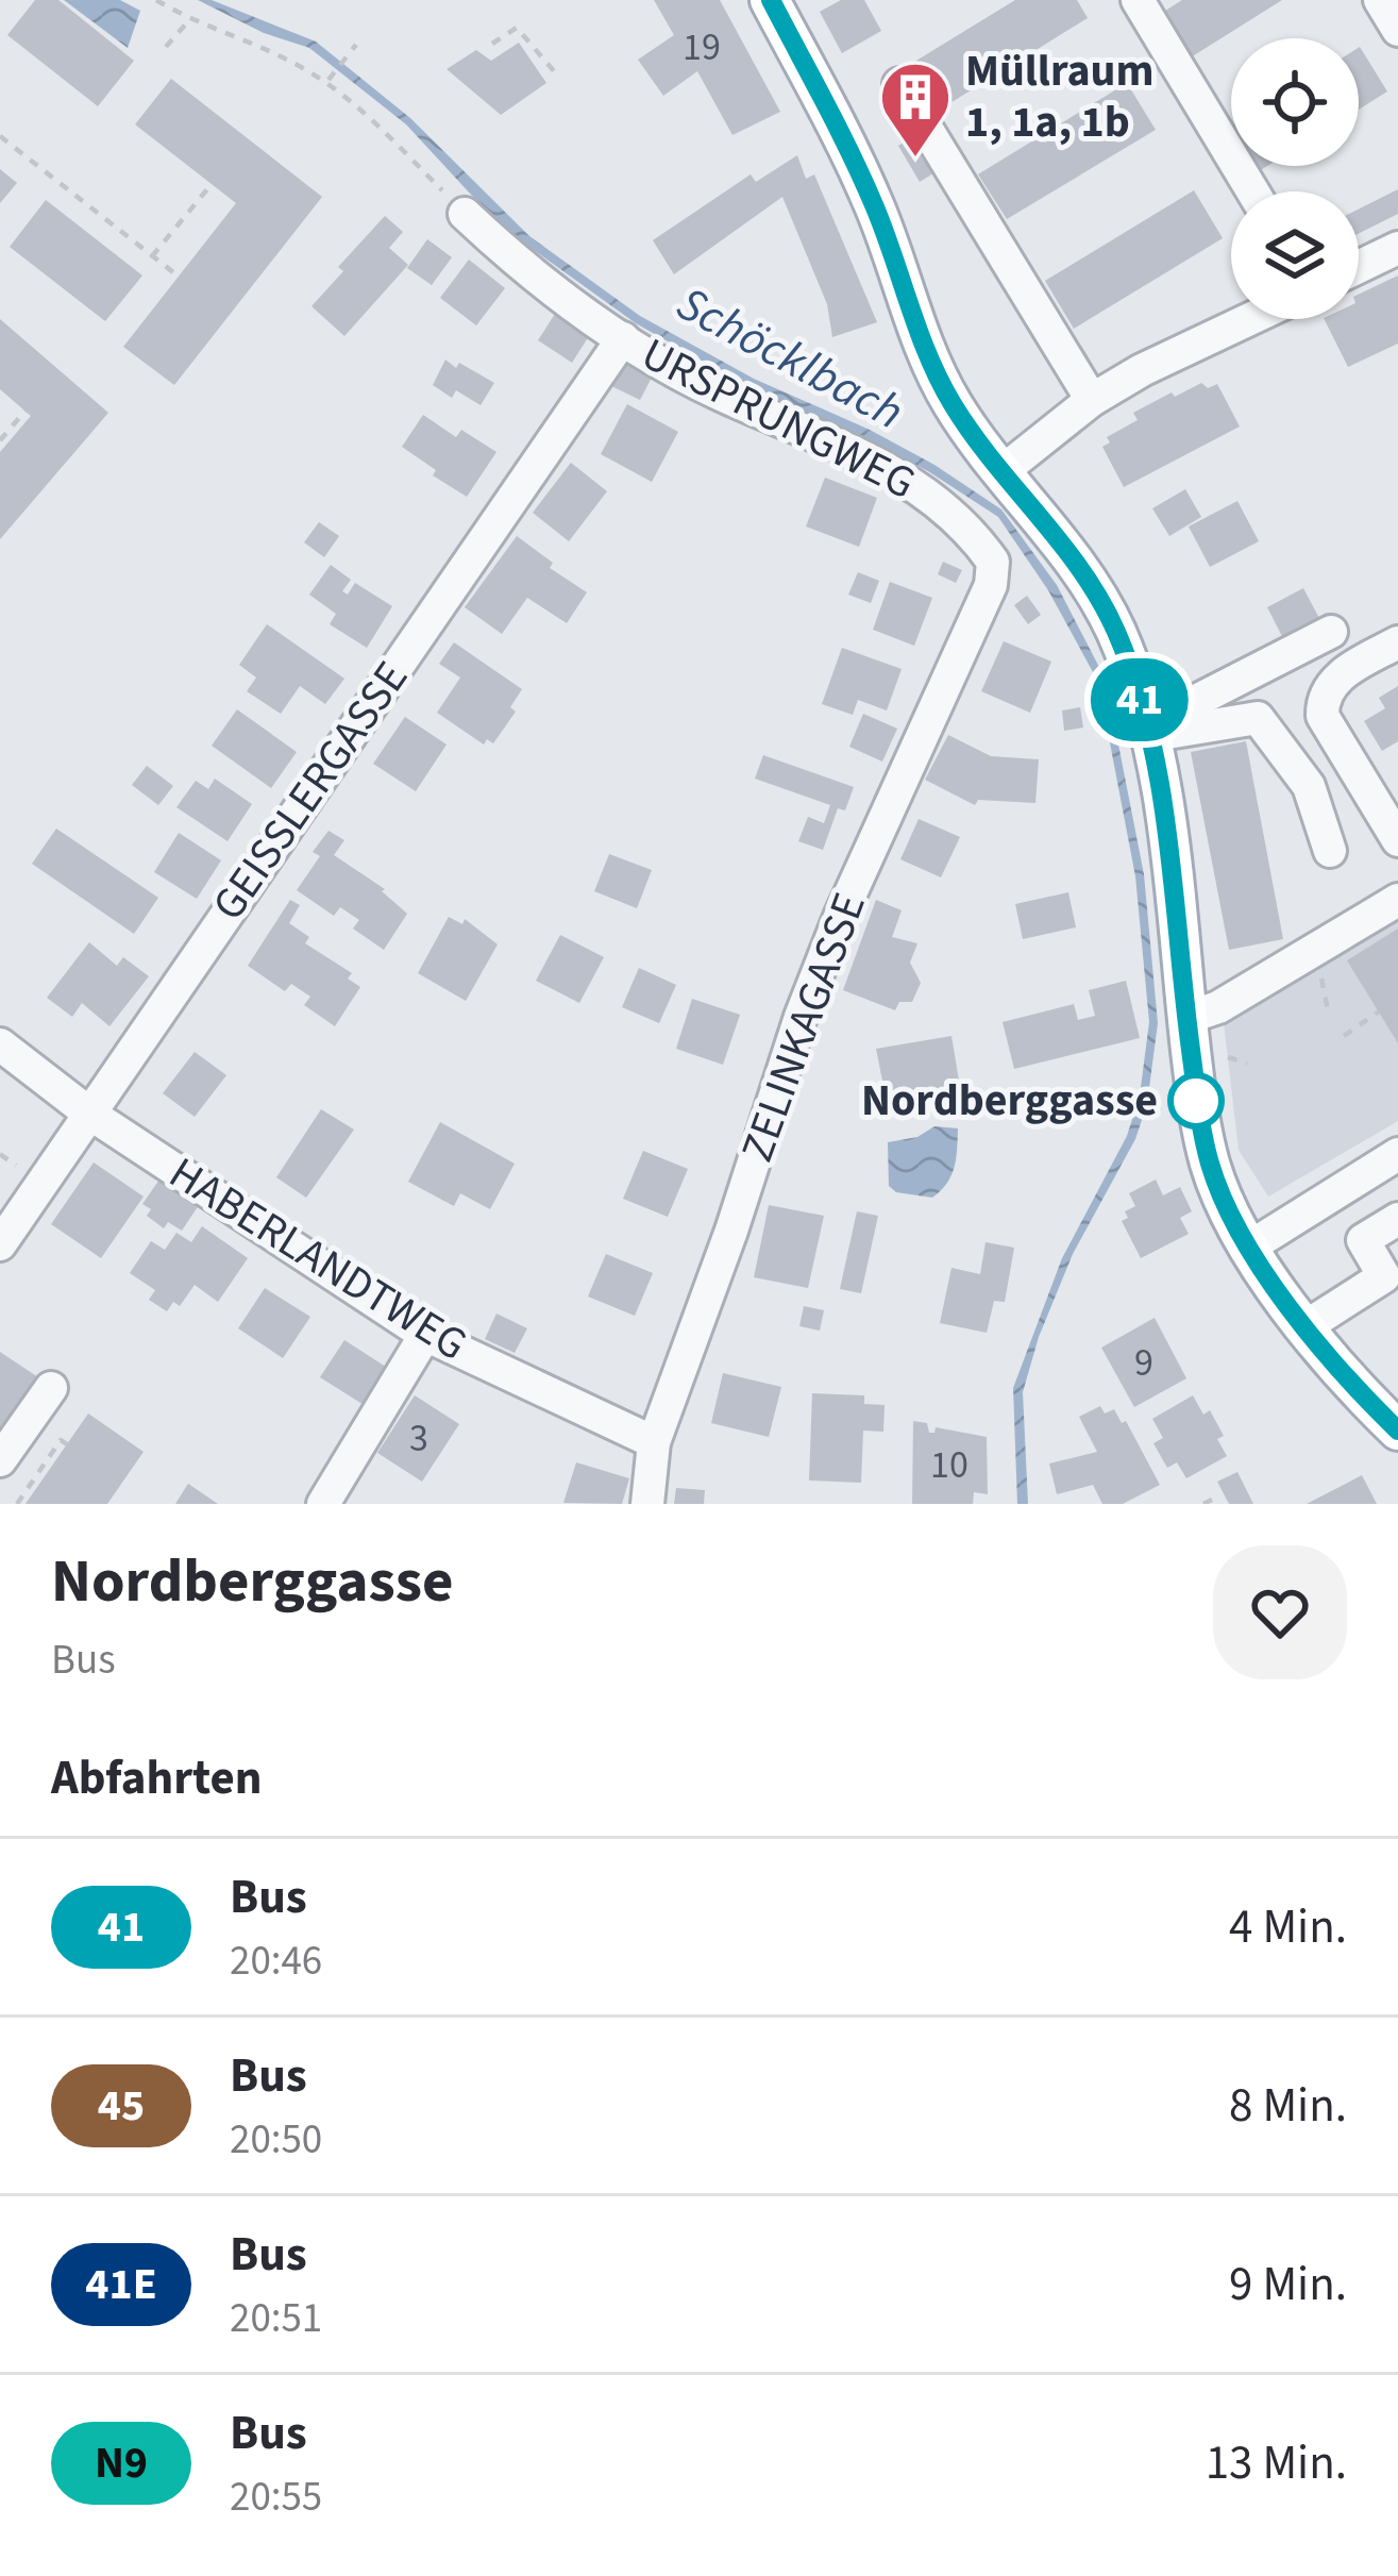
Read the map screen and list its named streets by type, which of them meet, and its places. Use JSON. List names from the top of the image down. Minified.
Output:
{"streets":{"street":["URSPRUNGWEG","GEISSLERGASSE","ZELINKAGASSE","HABERLANDTWEG"]},"crossings":[["URSPRUNGWEG","GEISSLERGASSE"],["URSPRUNGWEG","ZELINKAGASSE"],["GEISSLERGASSE","HABERLANDTWEG"],["ZELINKAGASSE","HABERLANDTWEG"]],"water":["Schöcklbach"],"places":{"building":["Müllraum 1, 1a, 1b"],"other":["Nordberggasse"]},"lines":["bus line 41"],"house_numbers":["19","9","3","10"],"page":{"on_map":"41","heading":[["Nordberggasse","Bus"],"Abfahrten"],"list":[{"mark":"41","name":"Bus","note":"20:46","value":"4 Min."},{"mark":"45","name":"Bus","note":"20:50","value":"8 Min."},{"mark":"41E","name":"Bus","note":"20:51","value":"9 Min."},{"mark":"N9","name":"Bus","note":"20:55","value":"13 Min."}]}}
